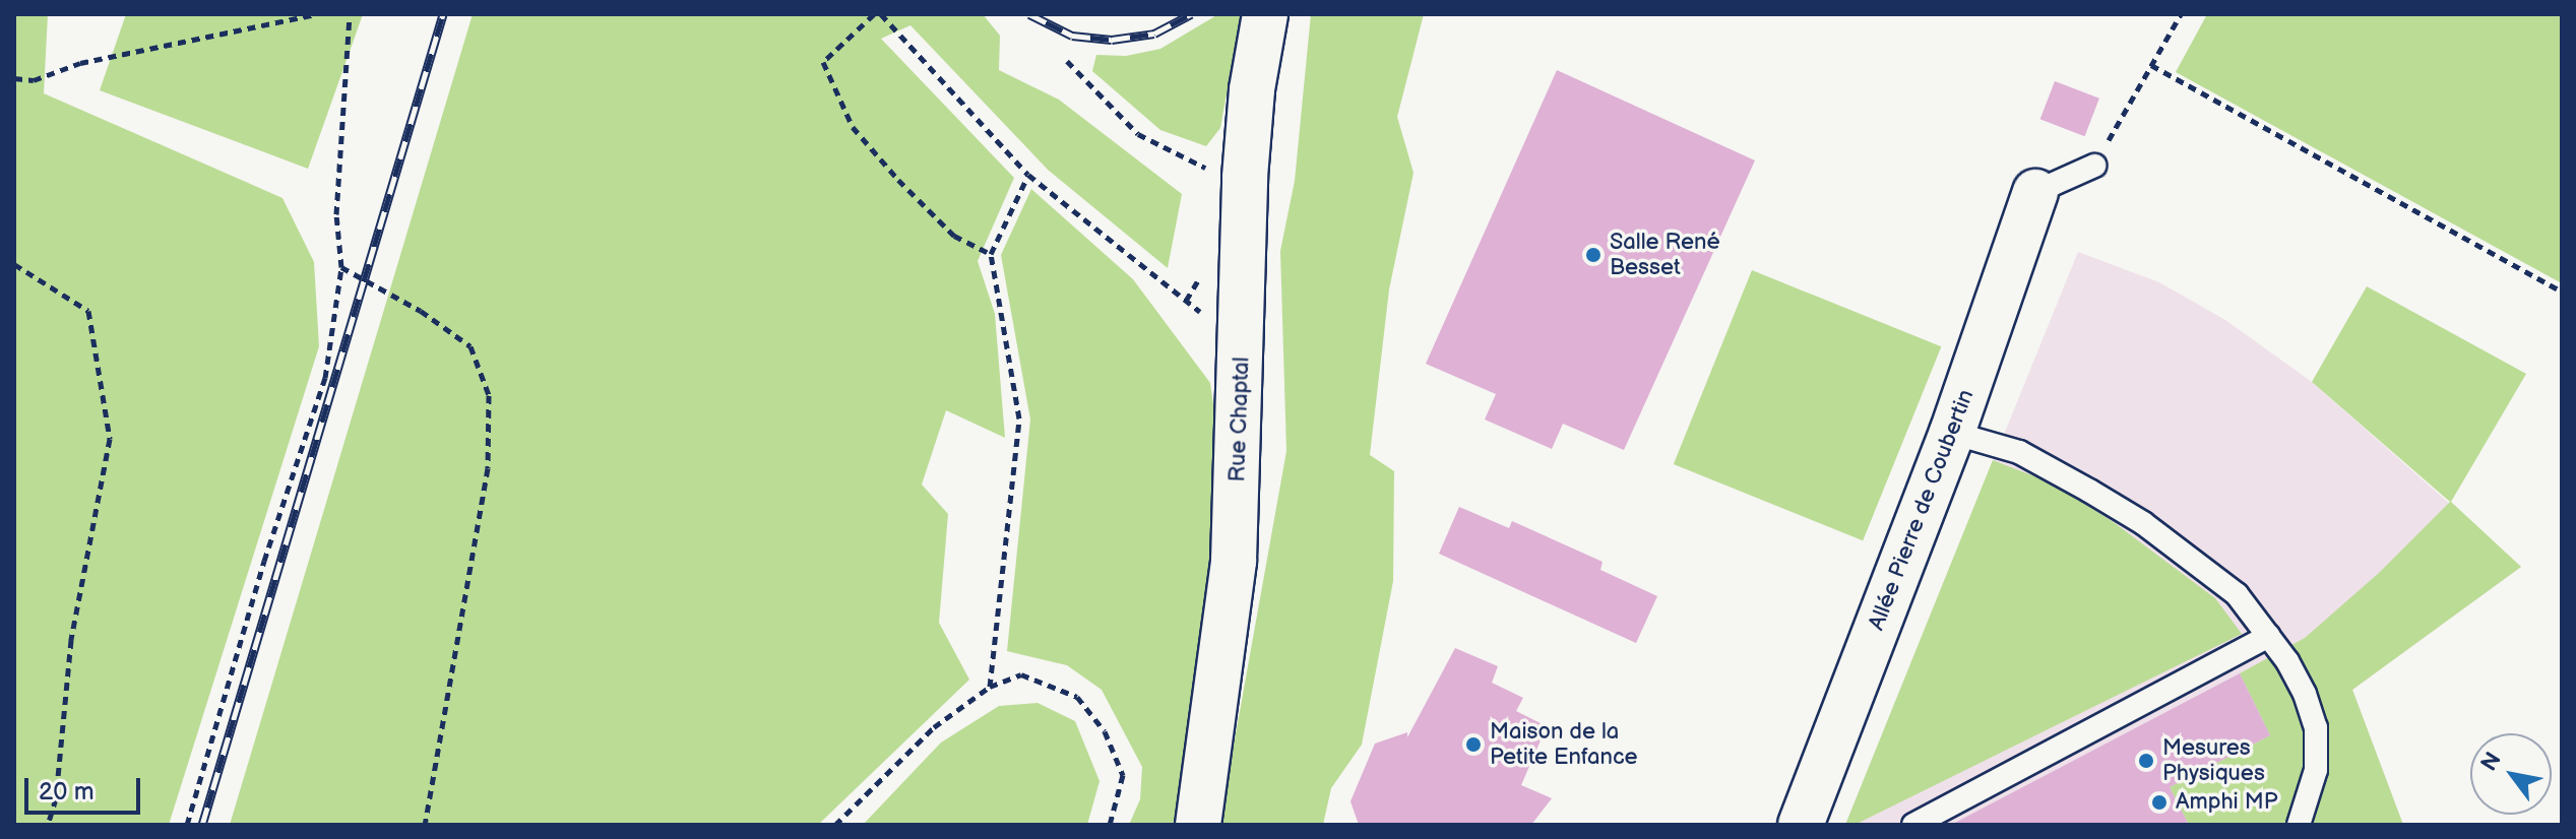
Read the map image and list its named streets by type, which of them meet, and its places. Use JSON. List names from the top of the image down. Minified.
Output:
{"streets":{"street":["Rue Chaptal","Allée Pierre de Coubertin"]},"places":["Salle René Besset","Maison de la Petite Enfance","Mesures Physiques","Amphi MP"],"scale_bar":"20 m","north":"top left"}
